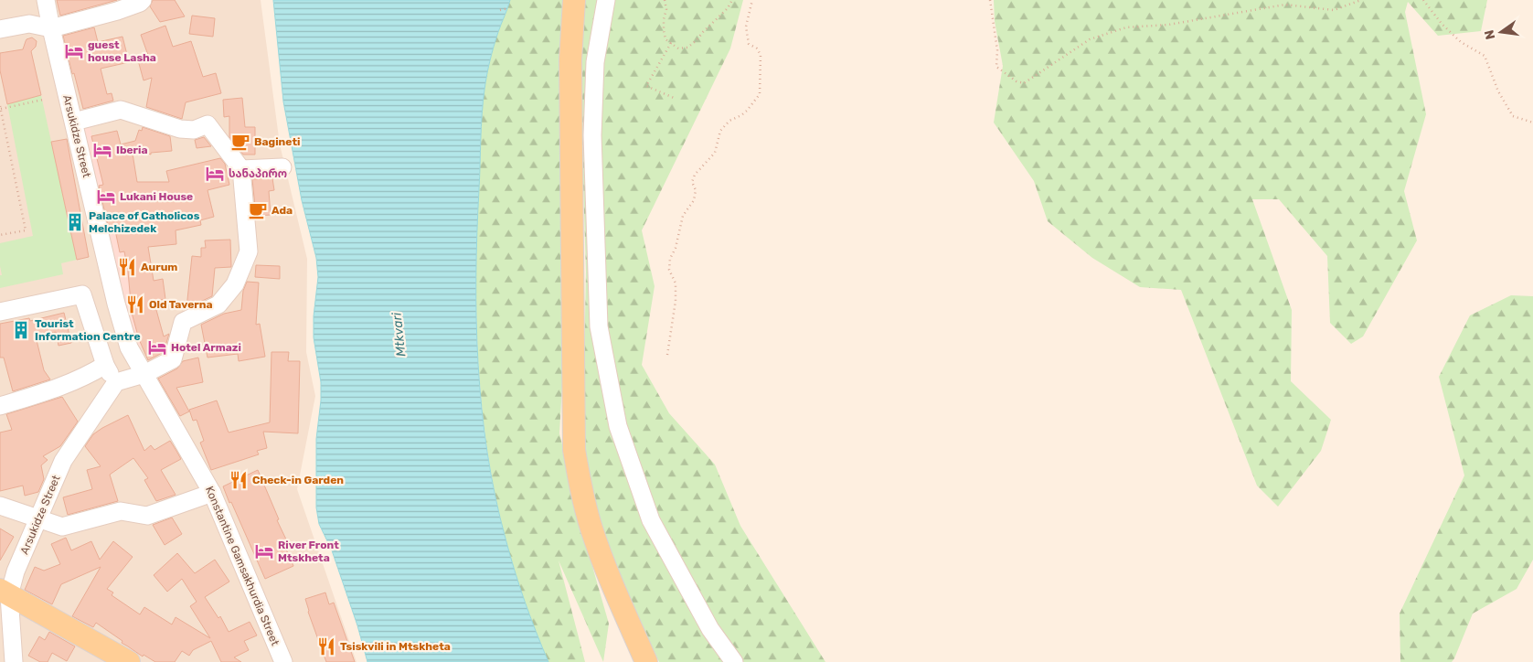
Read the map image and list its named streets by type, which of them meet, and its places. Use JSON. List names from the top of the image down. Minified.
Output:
{"streets":{"street":["Arsukidze Street","Konstantine Gamsakhurdia Street"]},"crossings":[["Arsukidze Street","Konstantine Gamsakhurdia Street"]],"water":["Mtkvari"],"places":{"hotel":["guest house Lasha","Iberia","სანაპირო","Lukani House","Hotel Armazi","River Front Mtskheta"],"cafe":["Bagineti","Ada"],"building":["Palace of Catholicos Melchizedek","Tourist Information Centre"],"restaurant":["Aurum","Old Taverna","Check-in Garden","Tsiskvili in Mtskheta"]},"north":"left"}
